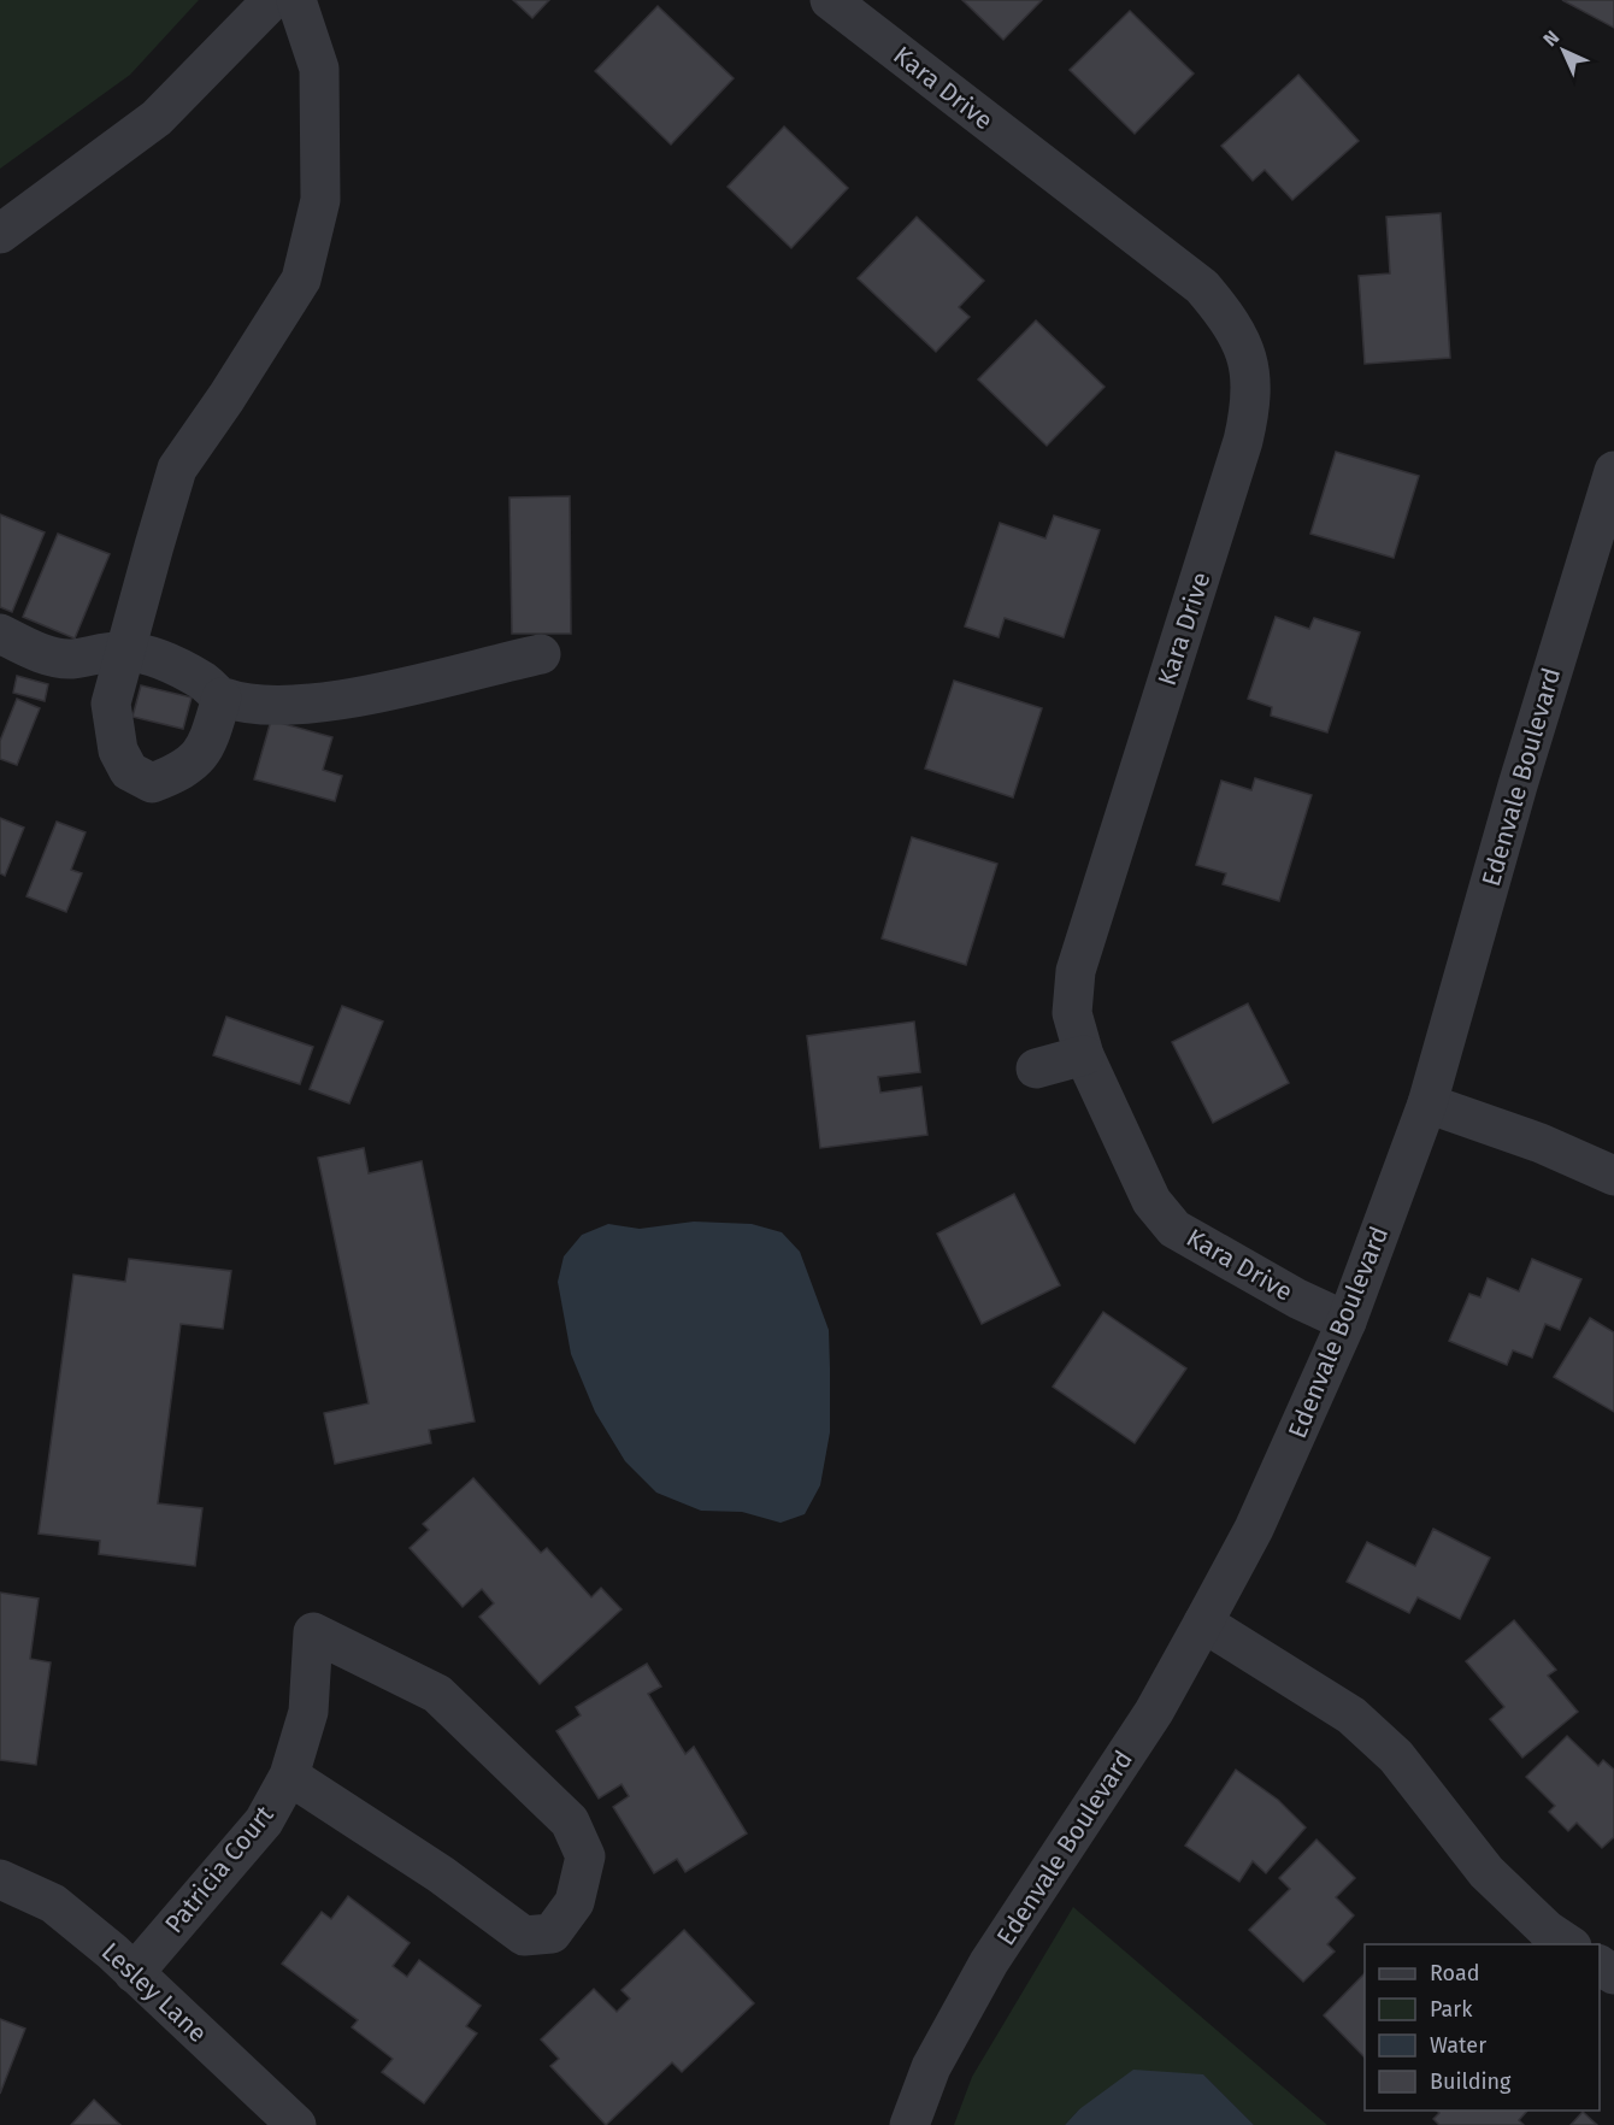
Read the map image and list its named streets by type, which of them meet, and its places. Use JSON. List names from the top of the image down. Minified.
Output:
{"streets":{"street":["Kara Drive","Edenvale Boulevard","Patricia Court","Lesley Lane"]},"crossings":[["Kara Drive","Edenvale Boulevard"],["Patricia Court","Lesley Lane"]],"legend":["Road","Park","Water","Building"],"north":"top left"}
